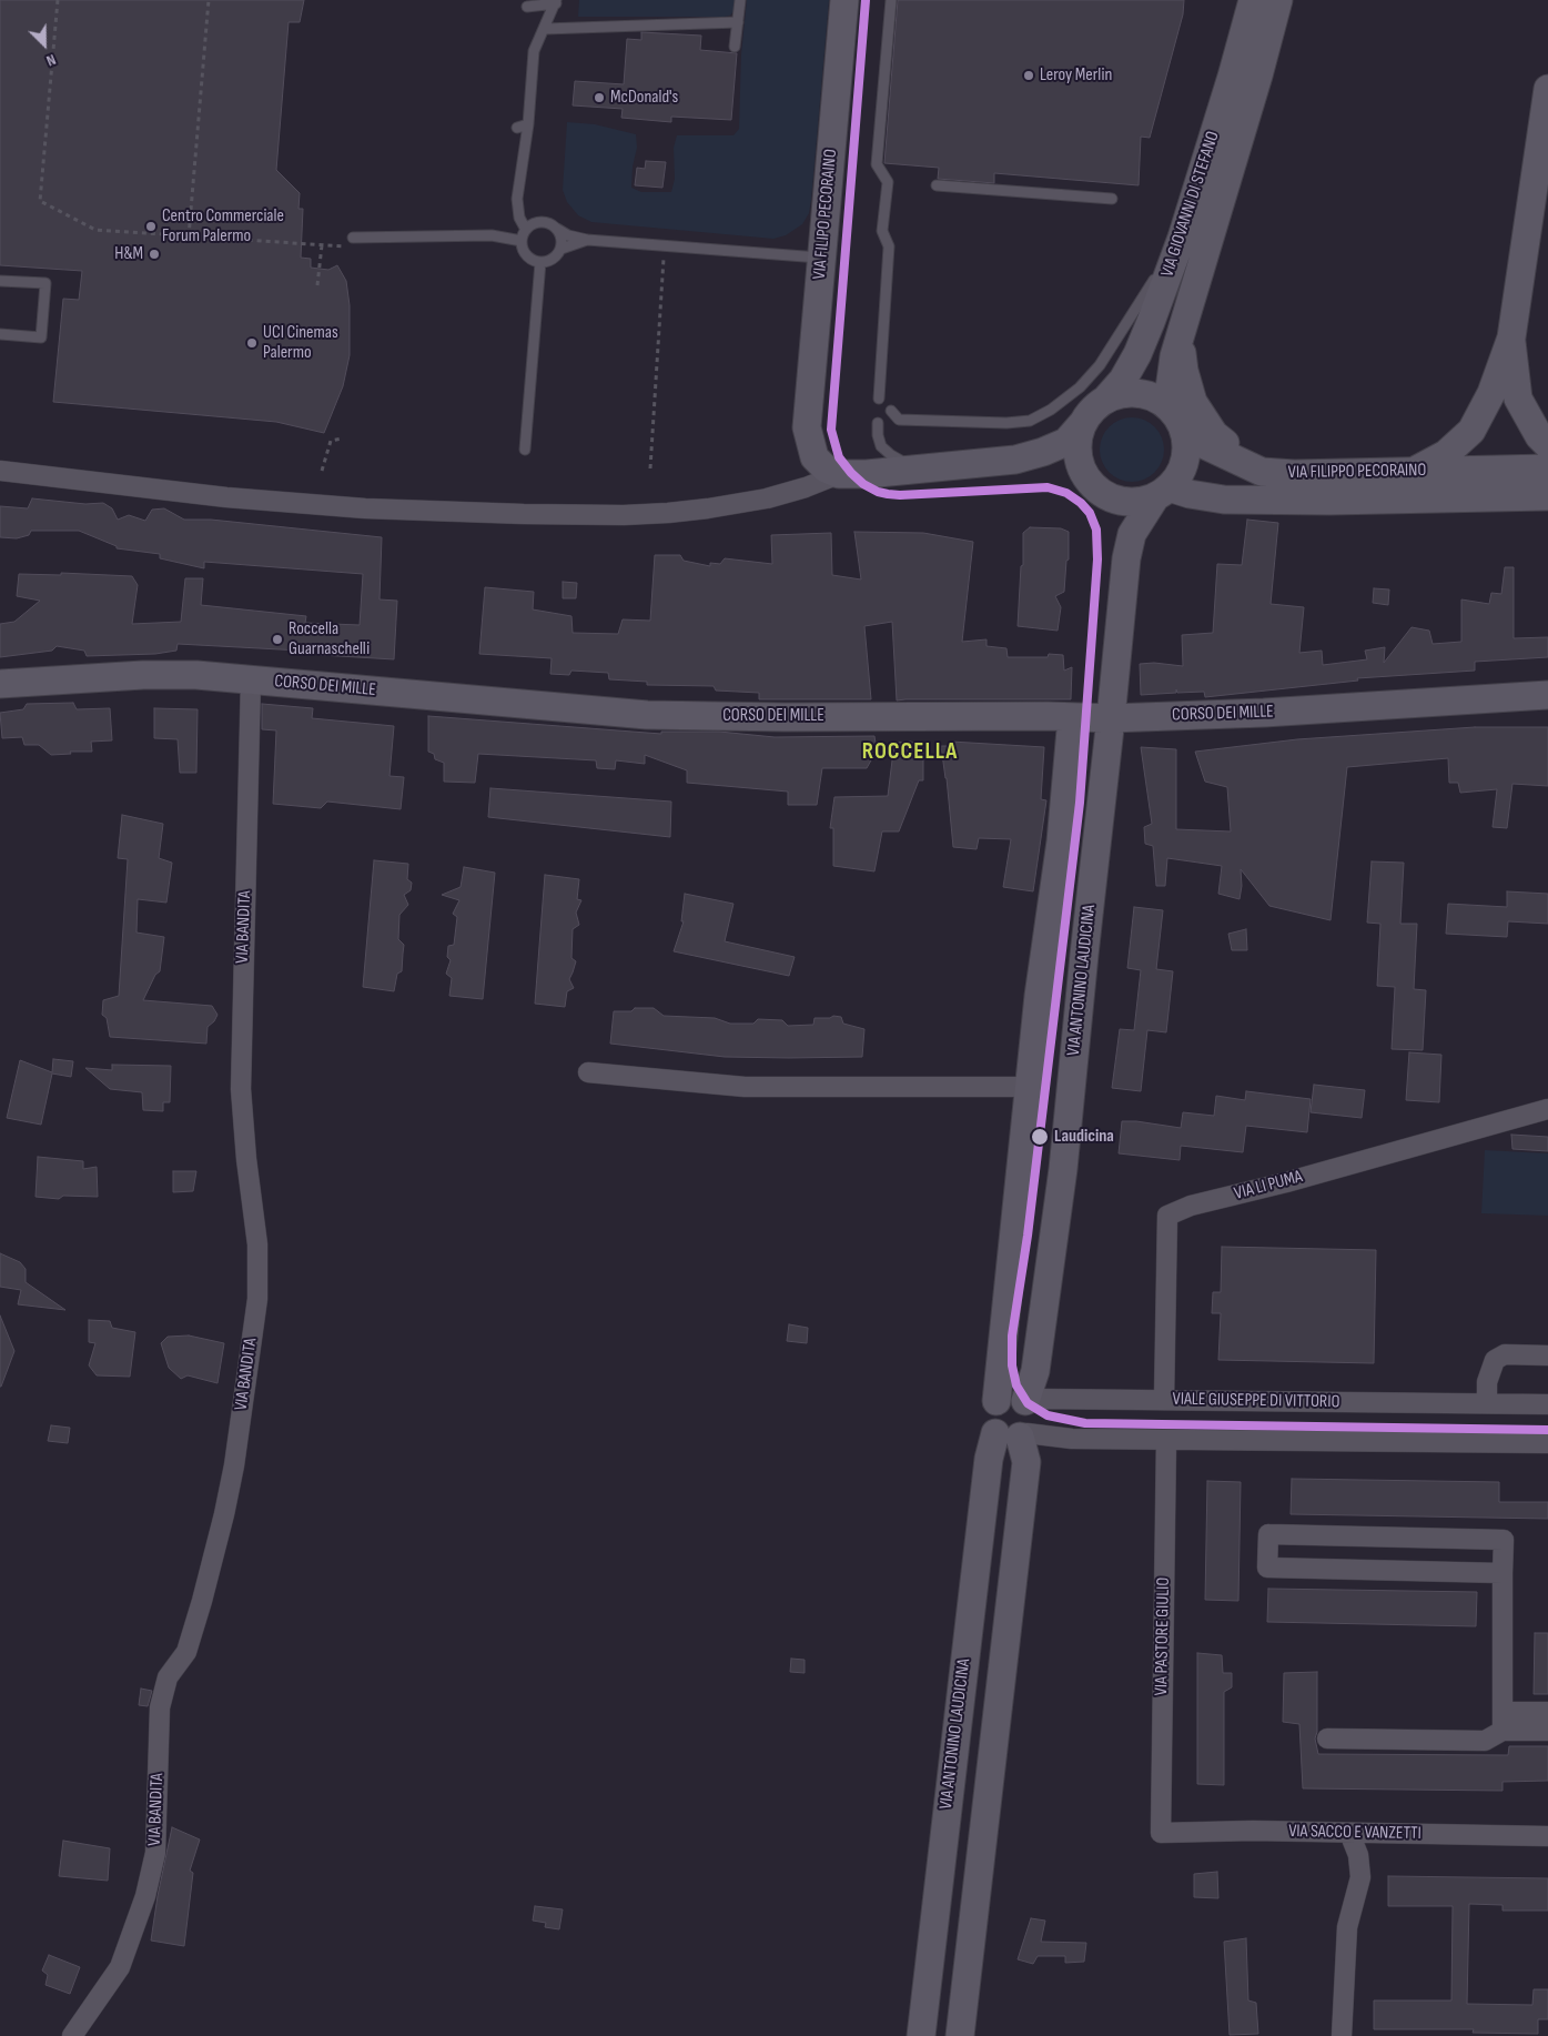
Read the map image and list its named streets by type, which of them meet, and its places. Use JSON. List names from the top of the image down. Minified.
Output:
{"streets":{"street":["VIA GIOVANNI DI STEFANO","VIA FILIPO PECORAINO","VIA FILIPPO PECORAINO","CORSO DEI MILLE","VIA BANDITA","VIA ANTONINO LAUDICINA","VIA LI PUMA","VIALE GIUSEPPE DI VITTORIO","VIA PASTORE GIULIO","VIA SACCO E VANZETTI"]},"crossings":[["VIA GIOVANNI DI STEFANO","VIA FILIPPO PECORAINO"],["CORSO DEI MILLE","VIA BANDITA"],["CORSO DEI MILLE","VIA ANTONINO LAUDICINA"],["VIA ANTONINO LAUDICINA","VIALE GIUSEPPE DI VITTORIO"],["VIA LI PUMA","VIALE GIUSEPPE DI VITTORIO"],["VIA PASTORE GIULIO","VIA SACCO E VANZETTI"]],"districts":["ROCCELLA"],"places":["Leroy Merlin","McDonald's","Centro Commerciale Forum Palermo","H&M","UCI Cinemas Palermo","Roccella Guarnaschelli","Laudicina"],"north":"bottom right"}
